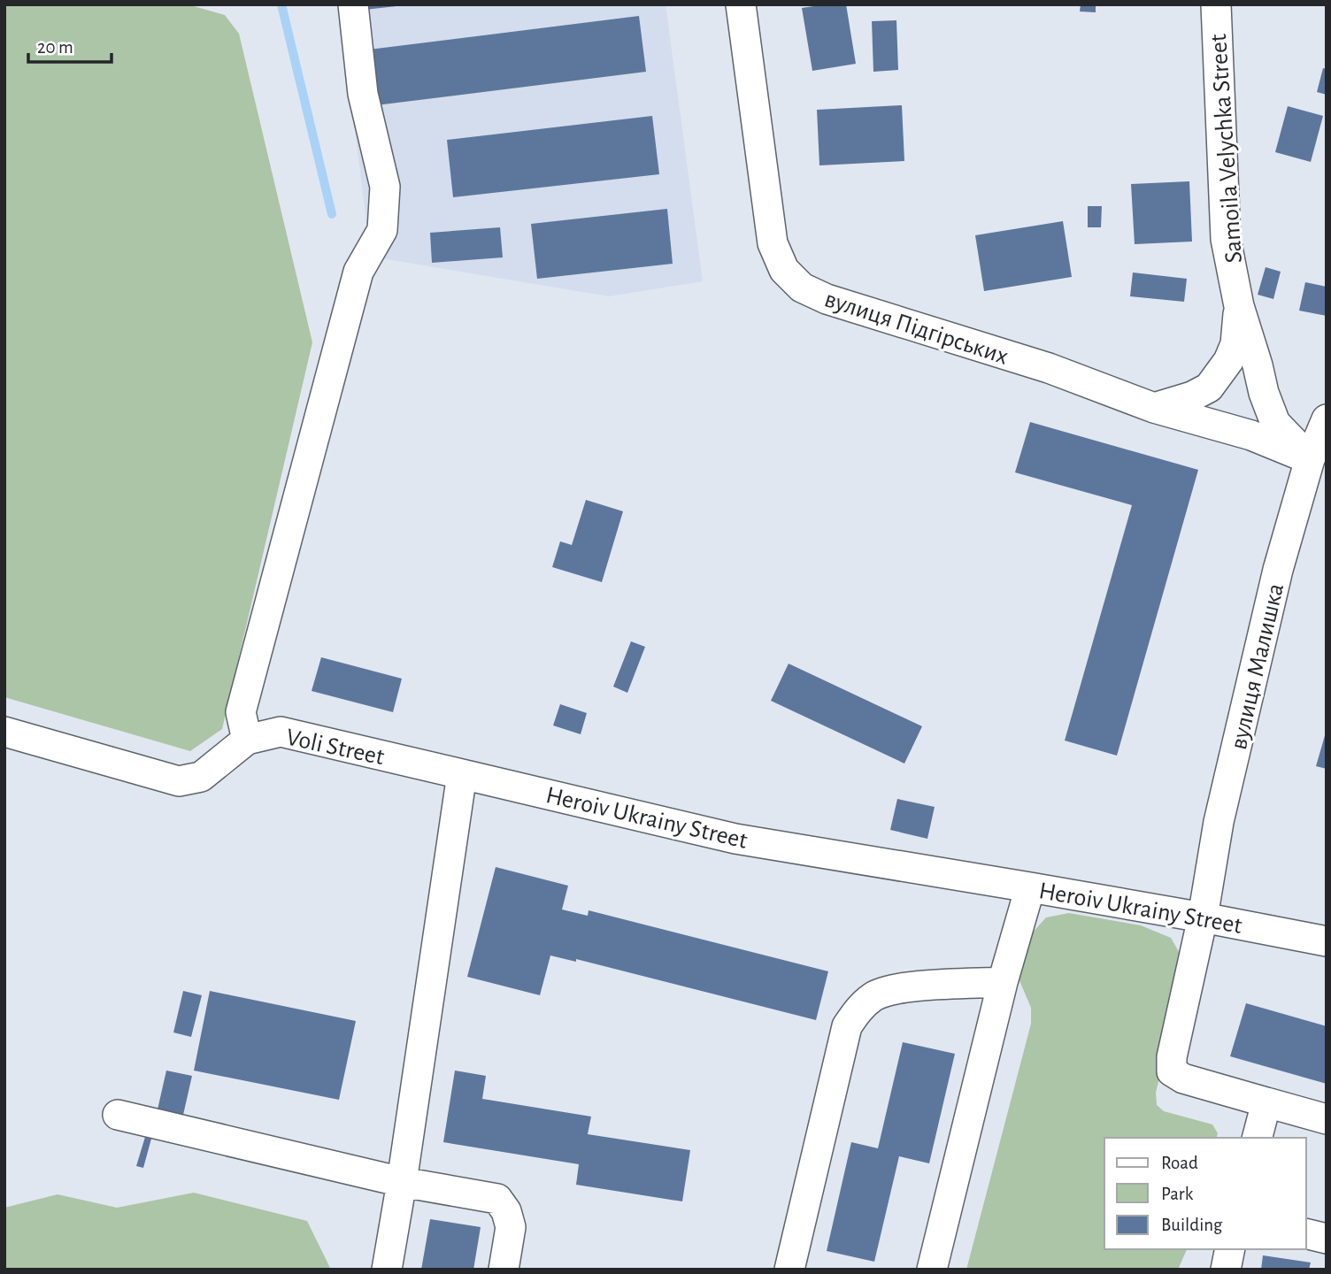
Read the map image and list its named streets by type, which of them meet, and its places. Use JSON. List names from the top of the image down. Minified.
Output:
{"streets":{"street":["Samoila Velychka Street","вулиця Підгірських","вулиця Малишка","Voli Street","Heroiv Ukrainy Street"]},"crossings":[["Samoila Velychka Street","вулиця Підгірських"],["Samoila Velychka Street","вулиця Малишка"],["вулиця Підгірських","вулиця Малишка"],["вулиця Малишка","Heroiv Ukrainy Street"],["Voli Street","Heroiv Ukrainy Street"]],"legend":["Road","Park","Building"],"scale_bar":"20 m"}
